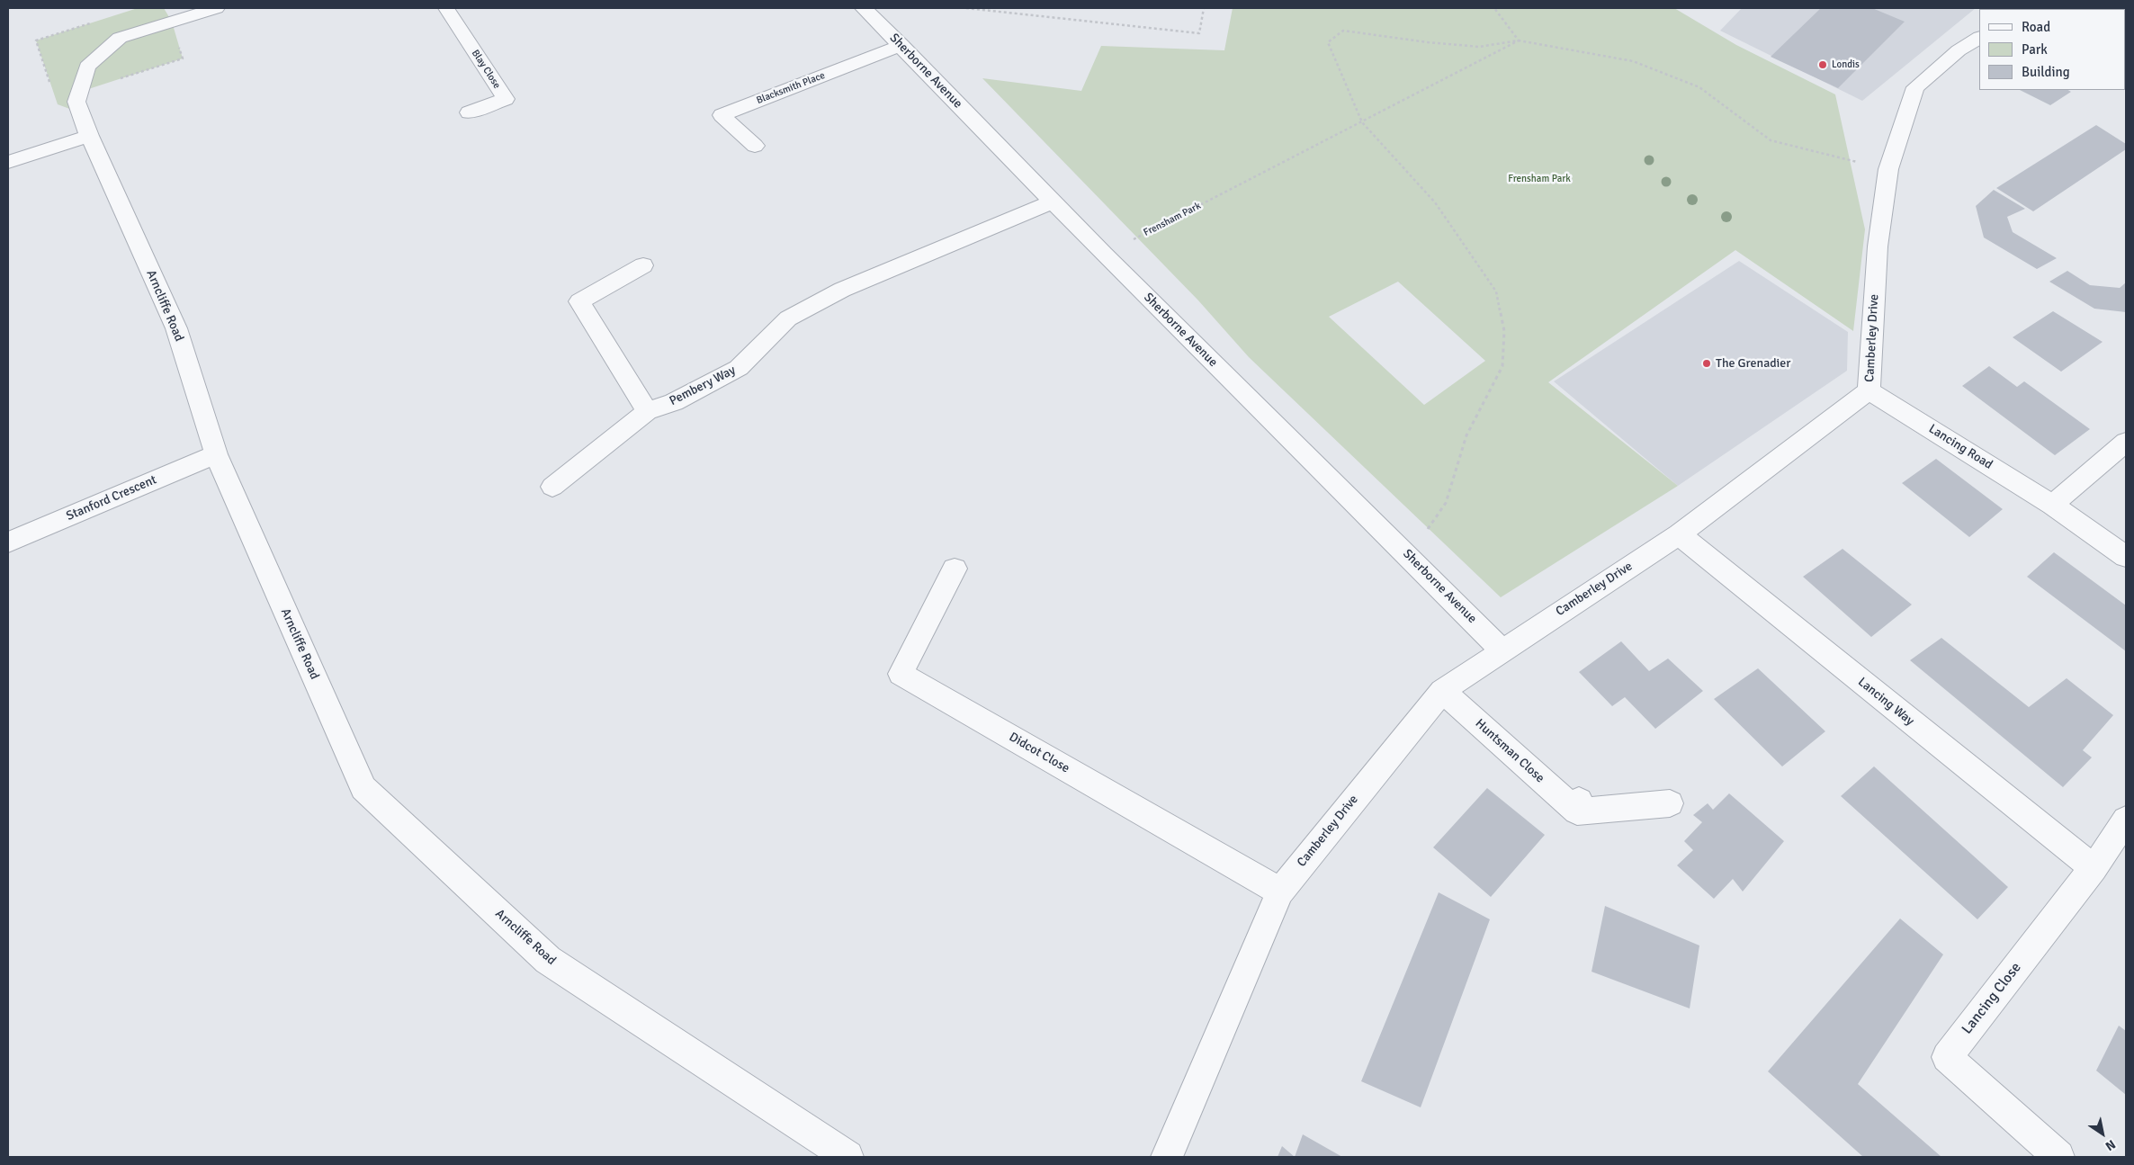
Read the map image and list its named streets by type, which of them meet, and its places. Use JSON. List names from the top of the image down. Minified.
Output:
{"streets":{"street":["Blay Close","Sherborne Avenue","Blacksmith Place","Arncliffe Road","Camberley Drive","Pembery Way","Lancing Road","Stanford Crescent","Lancing Way","Huntsman Close","Didcot Close","Lancing Close"],"path":["Frensham Park"]},"crossings":[["Sherborne Avenue","Blacksmith Place"],["Sherborne Avenue","Frensham Park"],["Sherborne Avenue","Camberley Drive"],["Sherborne Avenue","Pembery Way"],["Arncliffe Road","Stanford Crescent"],["Camberley Drive","Lancing Road"],["Camberley Drive","Lancing Way"],["Camberley Drive","Huntsman Close"],["Camberley Drive","Didcot Close"],["Lancing Way","Lancing Close"]],"parks":["Frensham Park"],"places":["Londis","The Grenadier"],"legend":["Road","Park","Building"],"north":"bottom right"}
